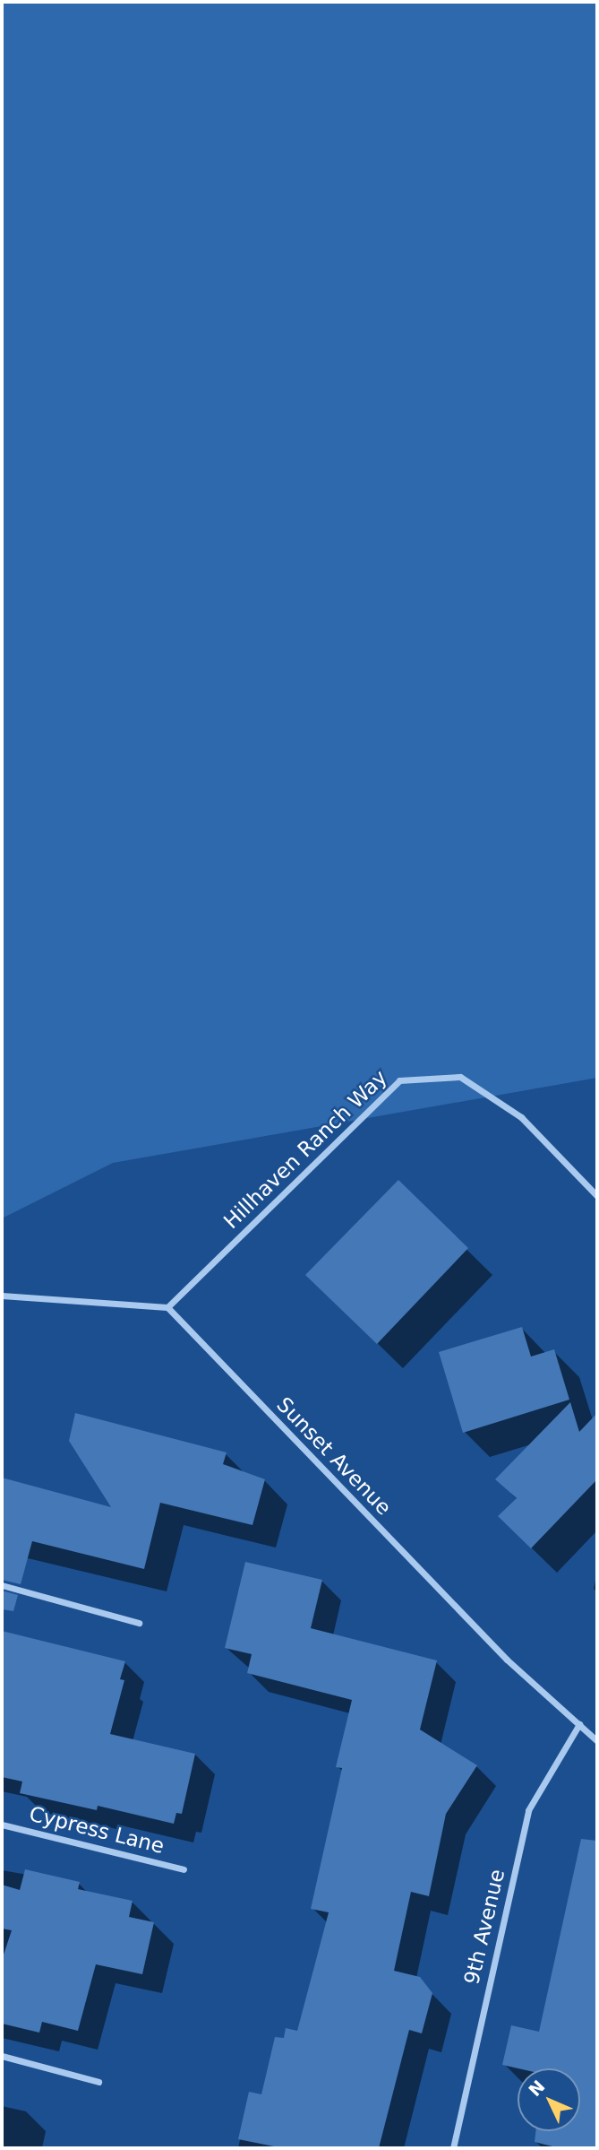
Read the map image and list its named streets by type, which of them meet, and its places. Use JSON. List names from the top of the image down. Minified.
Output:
{"streets":{"street":["Hillhaven Ranch Way","Sunset Avenue","Cypress Lane","9th Avenue"]},"crossings":[["Hillhaven Ranch Way","Sunset Avenue"],["Sunset Avenue","9th Avenue"]],"north":"top left"}
